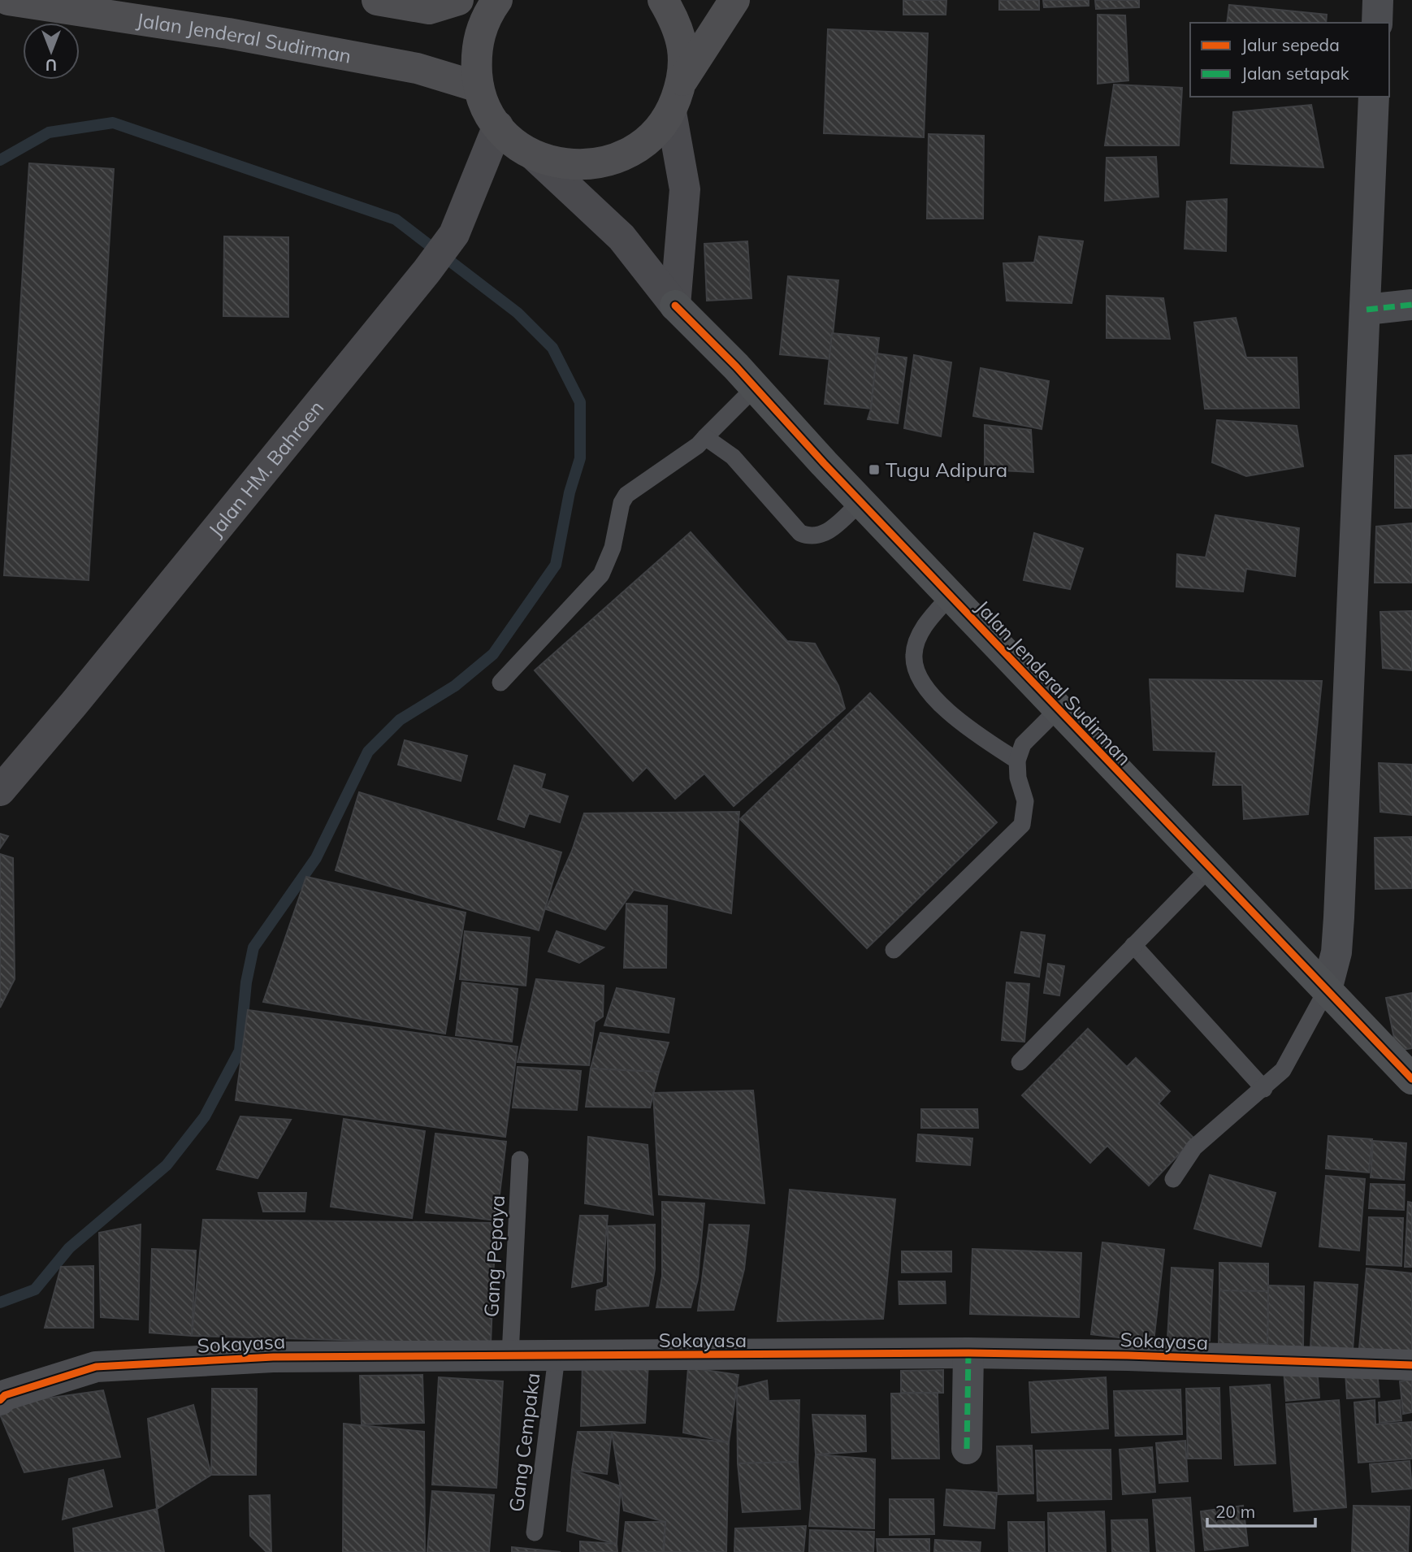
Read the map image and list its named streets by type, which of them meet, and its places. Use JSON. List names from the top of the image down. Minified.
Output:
{"streets":{"highway":["Jalan Jenderal Sudirman"],"street":["Jalan HM. Bahroen","Sokayasa"],"lane":["Gang Pepaya","Gang Cempaka"]},"crossings":[["Gang Pepaya","Sokayasa"],["Sokayasa","Gang Cempaka"]],"places":{"transit":["Tugu Adipura"]},"legend":["Jalur sepeda","Jalan setapak"],"scale_bar":"20 m","north":"bottom"}
